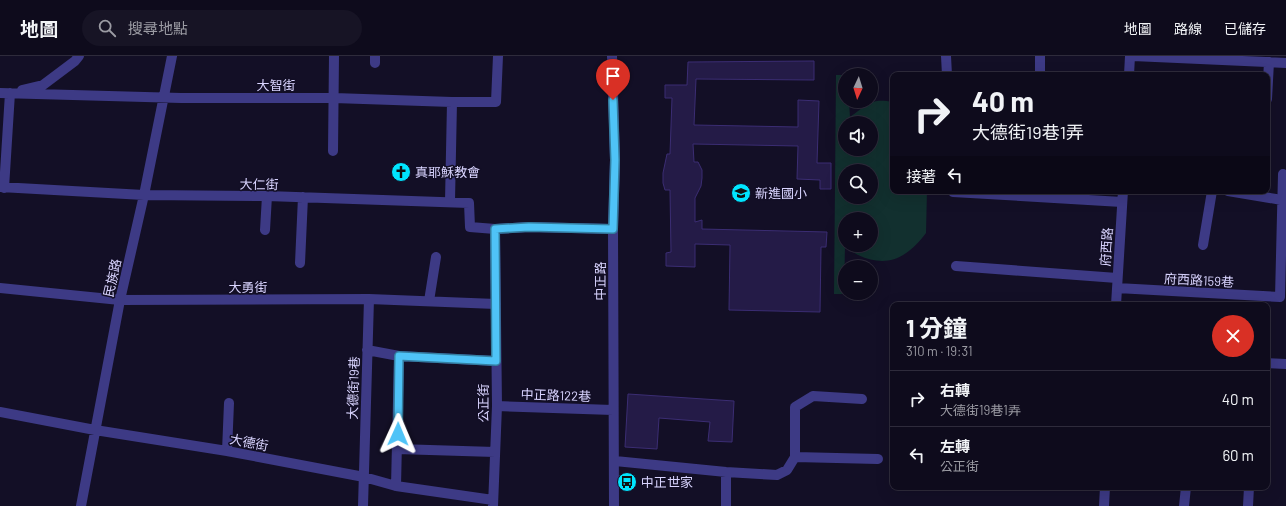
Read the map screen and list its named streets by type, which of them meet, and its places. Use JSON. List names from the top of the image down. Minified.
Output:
{"streets":{"street":["大智街","大仁街","府西路","民族路","府西路159巷","中正路","大勇街","大德街19巷","中正路122巷","公正街","大德街"]},"crossings":[["大智街","民族路"],["大仁街","民族路"],["大仁街","公正街"],["府西路","府西路159巷"],["民族路","大勇街"],["民族路","大德街"],["中正路","中正路122巷"],["大勇街","大德街19巷"],["大勇街","公正街"],["大德街19巷","大德街"],["中正路122巷","公正街"],["公正街","大德街"]],"places":{"church":["真耶穌教會"],"school or university":["新進國小"],"bus stop":["中正世家"]},"north":"bottom","page":{"header":"地圖","search":"搜尋地點","nav":["地圖","路線","已儲存"],"map_buttons":["+","−"],"turn":["40 m","大德街19巷1弄"],"then":"接著","heading":["1 分鐘","310 m · 19:31"],"list":[{"name":"右轉","note":"大德街19巷1弄","value":"40 m"},{"name":"左轉","note":"公正街","value":"60 m"}]}}
